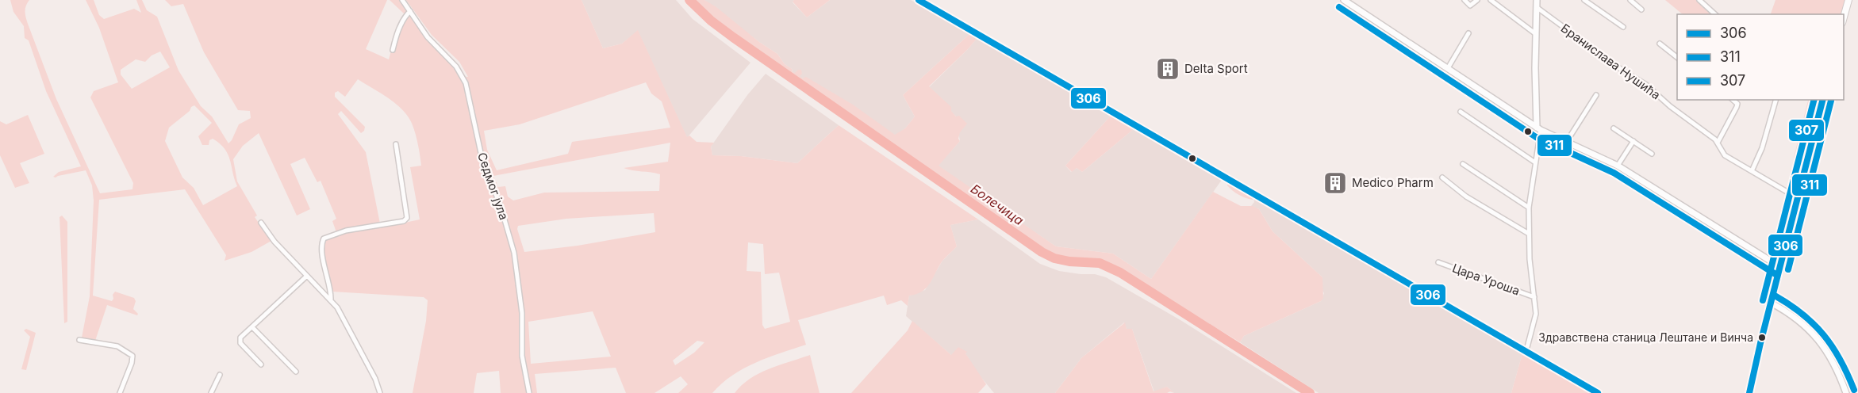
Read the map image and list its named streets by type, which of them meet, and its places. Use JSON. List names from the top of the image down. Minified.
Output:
{"streets":{"street":["Бранислава Нушића","Седмог јула","Цара Уроша"]},"water":["Болечица"],"places":{"building":["Delta Sport","Medico Pharm"],"other":["Здравствена станица Лештане и Винча"]},"lines":["transit line 306","transit line 311","transit line 307"],"legend":["306","311","307"]}
